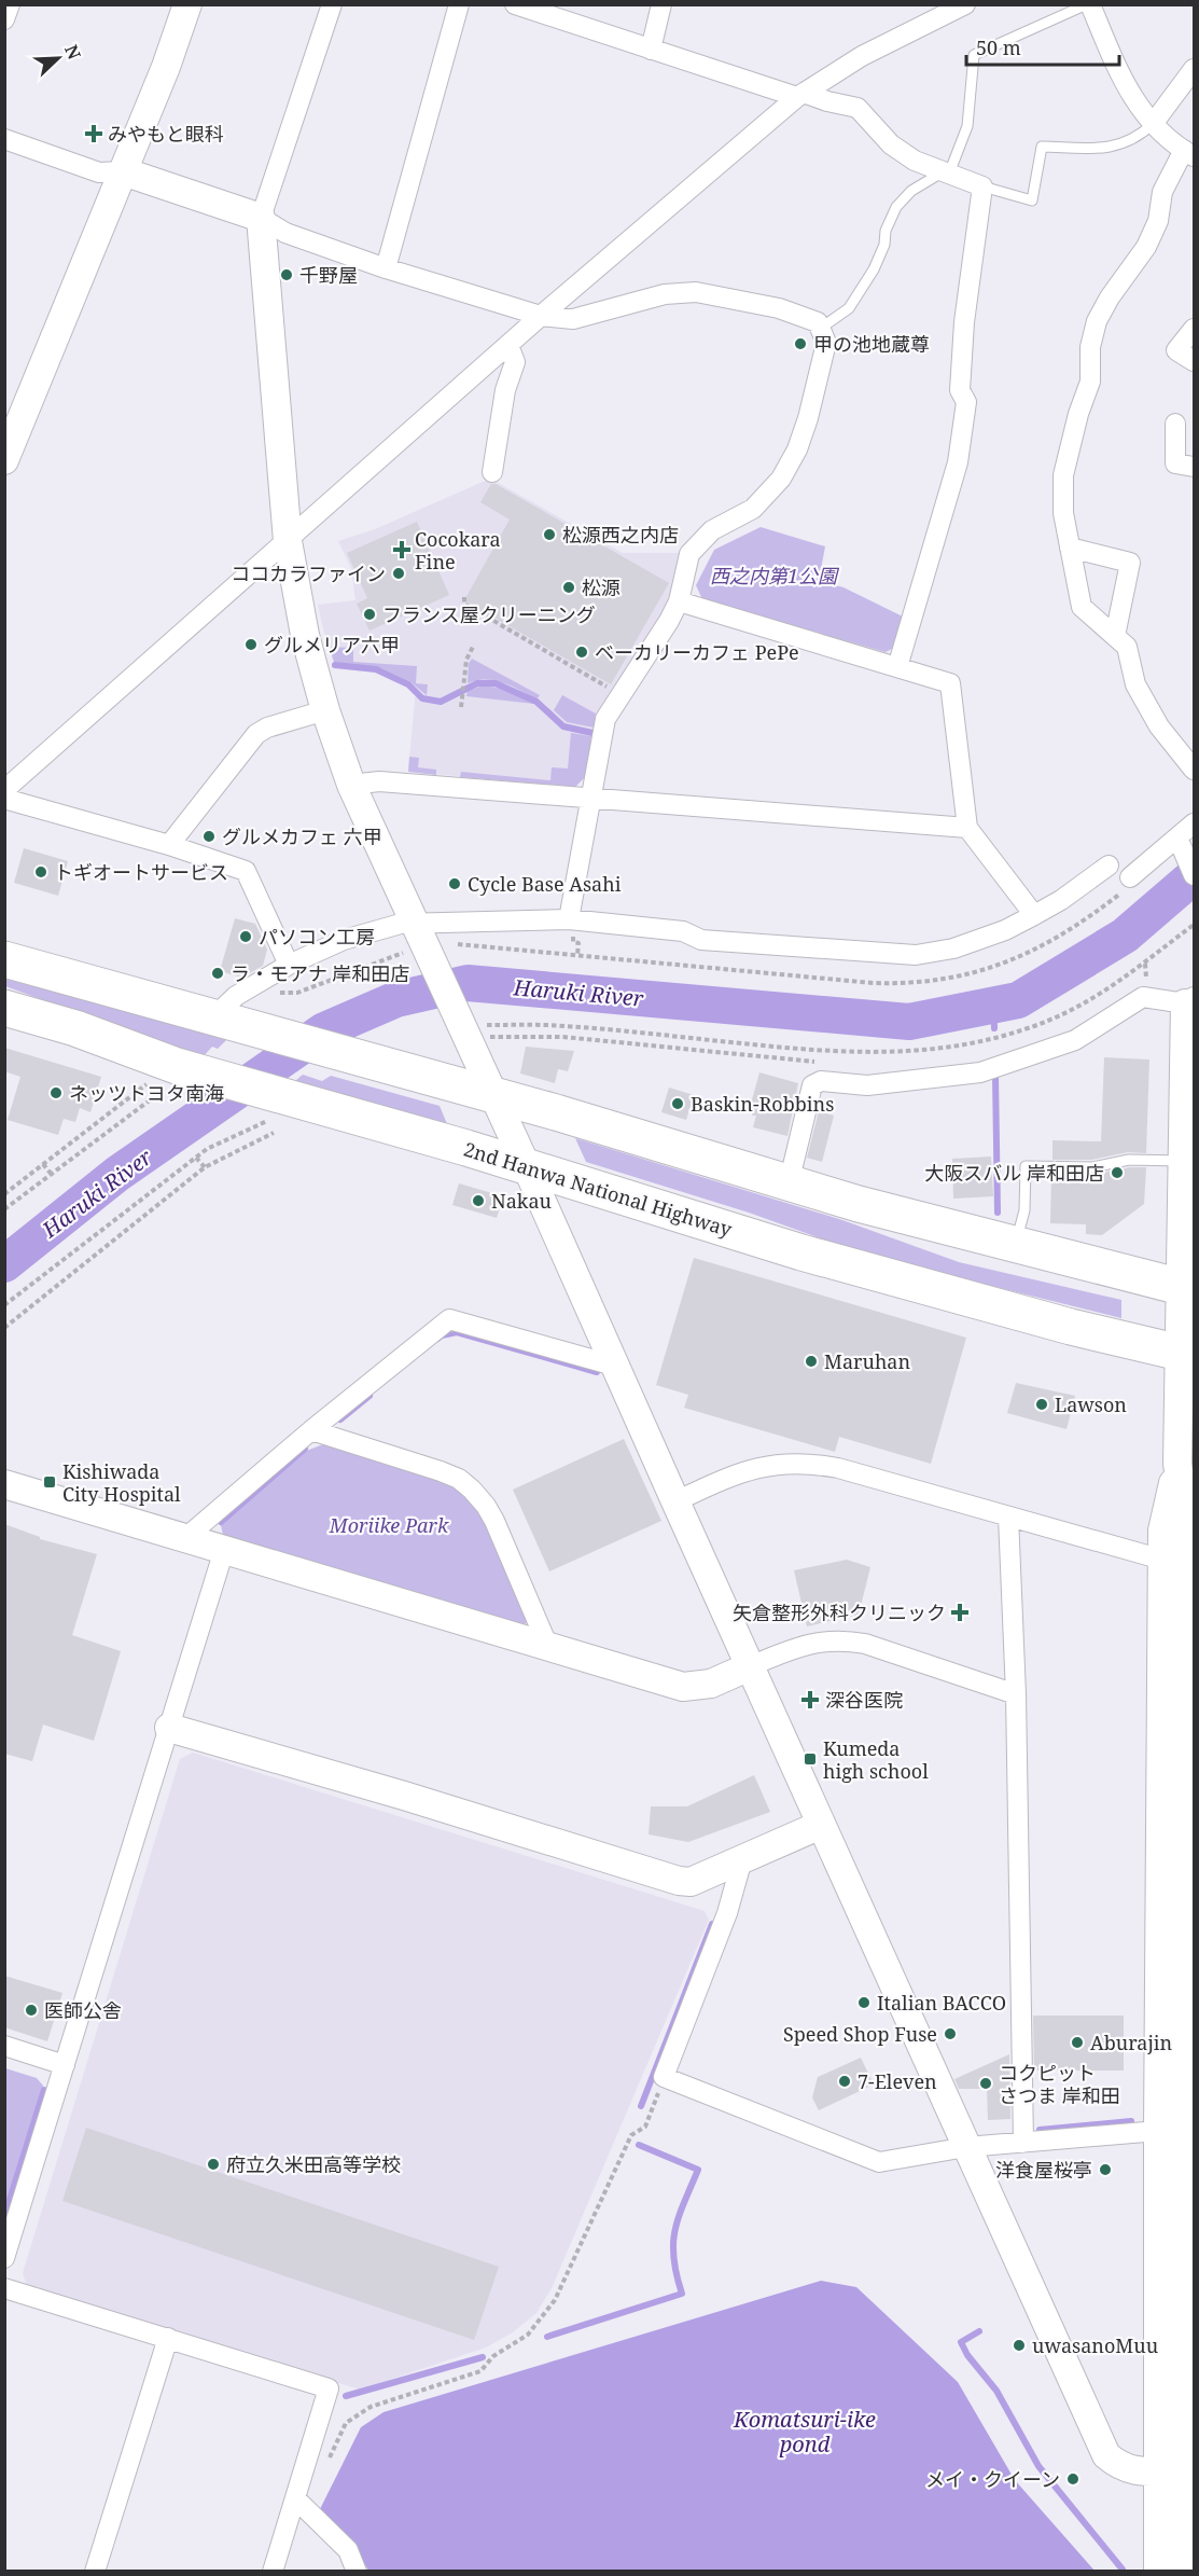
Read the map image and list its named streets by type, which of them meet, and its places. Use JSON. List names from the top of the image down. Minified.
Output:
{"streets":{"highway":["2nd Hanwa National Highway"]},"water":["Haruki River","Komatsuri-ike pond"],"parks":["西之内第1公園","Moriike Park"],"places":{"health":["みやもと眼科","Cocokara Fine","矢倉整形外科クリニック","深谷医院"],"other":["千野屋","甲の池地蔵尊","松源西之内店","ココカラファイン","松源","フランス屋クリーニング","グルメリア六甲","ベーカリーカフェ PePe","グルメカフェ 六甲","トギオートサービス","Cycle Base Asahi","パソコン工房","ラ・モアナ 岸和田店","ネッツトヨタ南海","Baskin-Robbins","大阪スバル 岸和田店","Nakau","Maruhan","Lawson","Italian BACCO","医師公舎","Speed Shop Fuse","Aburajin","7-Eleven","コクピット さつま 岸和田","府立久米田高等学校","洋食屋桜亭","uwasanoMuu","メイ・クイーン"],"transit":["Kishiwada City Hospital","Kumeda high school"]},"scale_bar":"50 m","north":"top right"}
